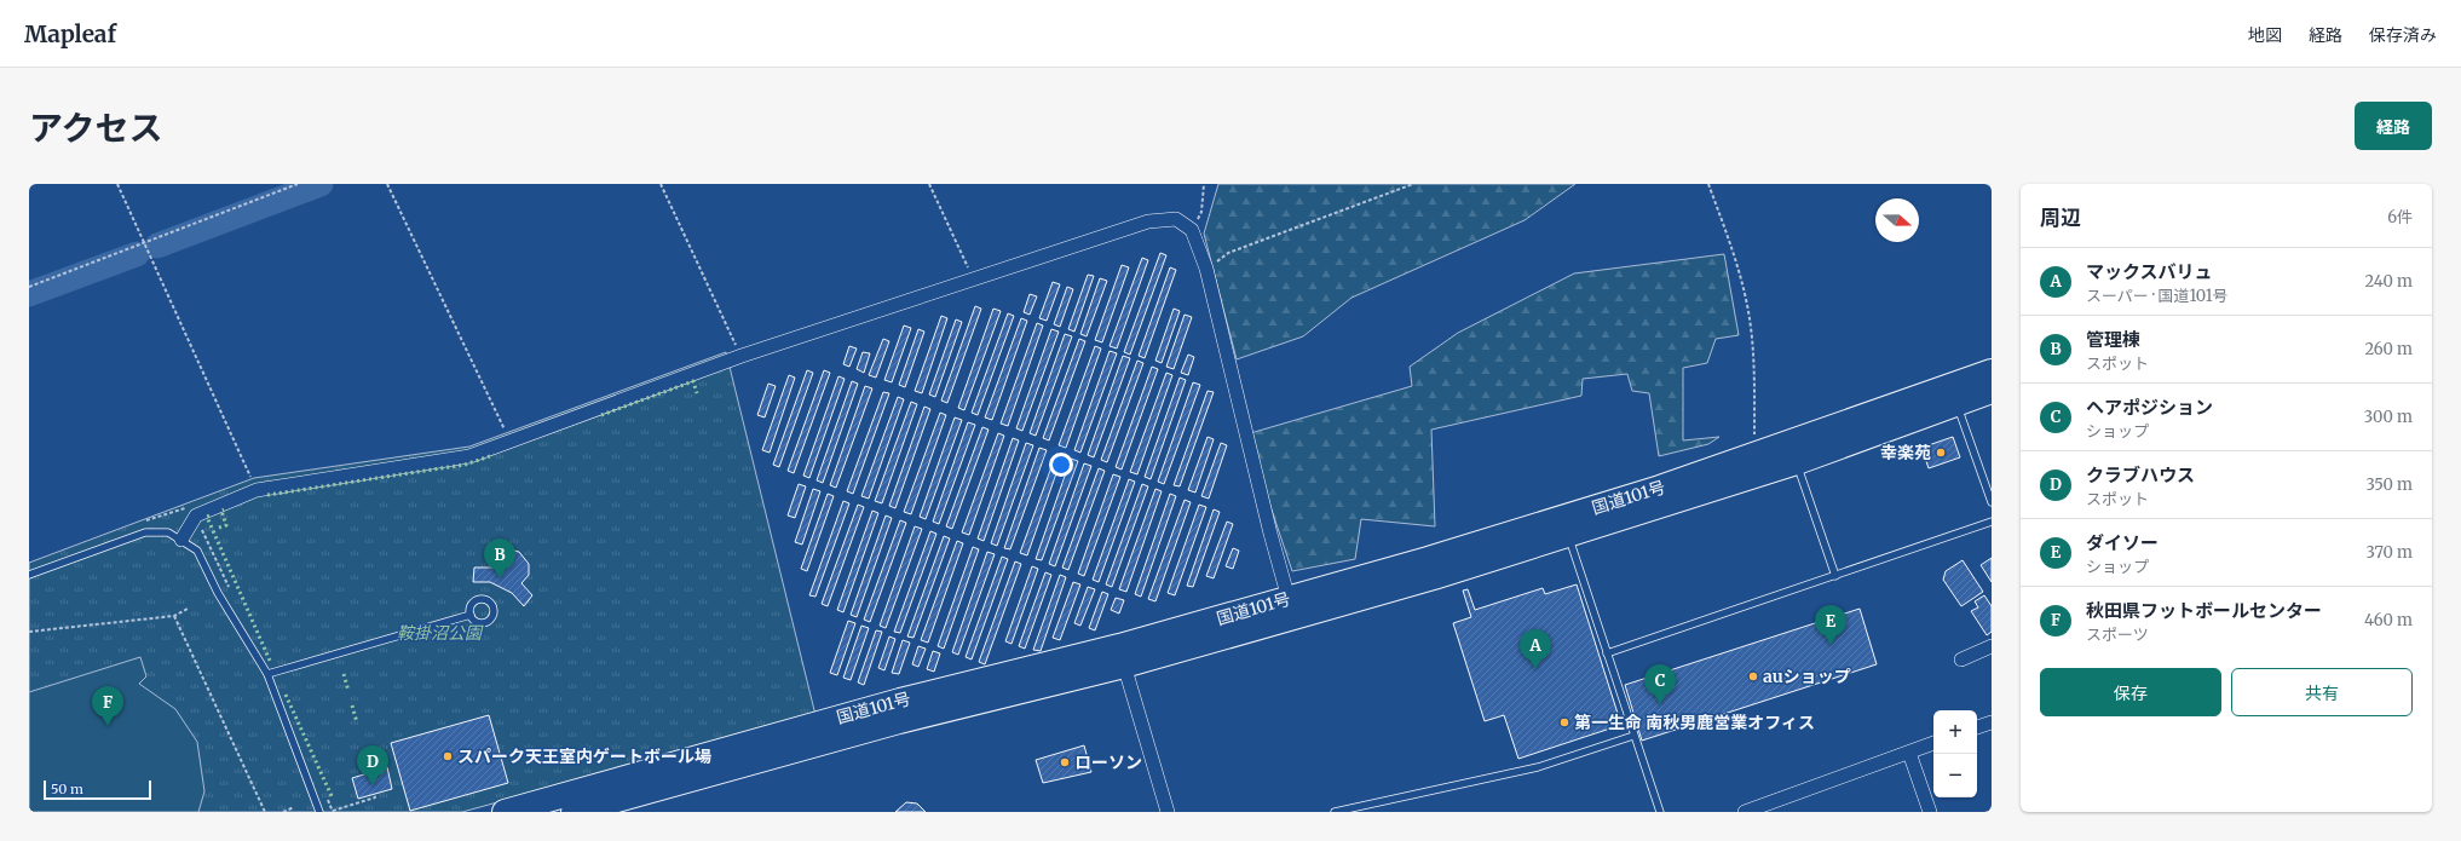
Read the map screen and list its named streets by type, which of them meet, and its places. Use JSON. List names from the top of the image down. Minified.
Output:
{"streets":{"highway":["国道101号"]},"parks":["鞍掛沼公園"],"places":["幸楽苑","auショップ","第一生命 南秋男鹿営業オフィス","スパーク天王室内ゲートボール場","ローソン"],"scale_bar":"50 m","north":"right","page":{"header":"Mapleaf","nav":["地図","経路","保存済み"],"title":"アクセス","buttons":["経路",["保存","共有"]],"heading":["周辺","6件"],"list":[{"mark":"A","name":"マックスバリュ","note":"スーパー · 国道101号","value":"240 m"},{"mark":"B","name":"管理棟","note":"スポット","value":"260 m"},{"mark":"C","name":"ヘアポジション","note":"ショップ","value":"300 m"},{"mark":"D","name":"クラブハウス","note":"スポット","value":"350 m"},{"mark":"E","name":"ダイソー","note":"ショップ","value":"370 m"},{"mark":"F","name":"秋田県フットボールセンター","note":"スポーツ","value":"460 m"}],"pins":["B","E","A","C","F","D"],"map_buttons":["+","−"],"scale":"50 m"}}
